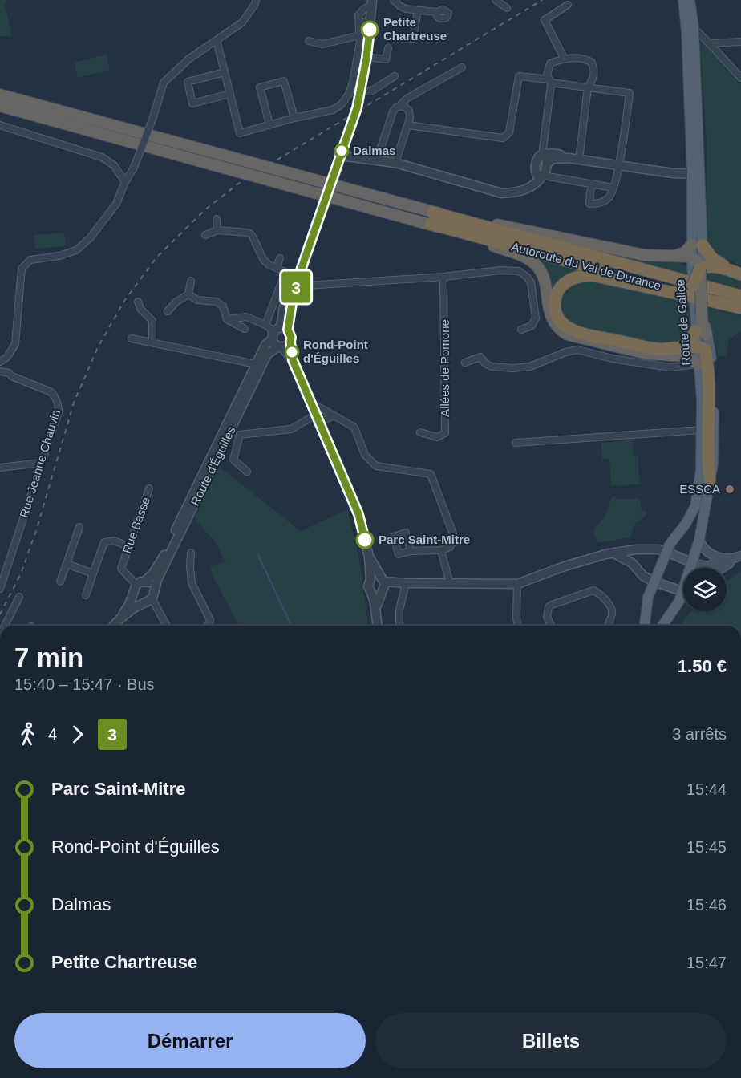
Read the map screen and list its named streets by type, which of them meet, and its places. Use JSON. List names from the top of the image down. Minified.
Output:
{"streets":{"highway":["Autoroute du Val de Durance"],"main road":["Route de Galice"],"street":["Allées de Pomone","Rue Jeanne Chauvin","Route d'Éguilles","Rue Basse"]},"crossings":[["Route d'Éguilles","Rue Basse"]],"places":["Petite Chartreuse","Dalmas","Rond-Point d'Éguilles","ESSCA","Parc Saint-Mitre"],"lines":["bus line 3"],"page":{"on_map":"3","heading":["7 min","15:40 – 15:47 · Bus","1.50 €"],"legs":["4","3","3 arrêts"],"list":[{"name":"Parc Saint-Mitre","value":"15:44"},{"name":"Rond-Point d'Éguilles","value":"15:45"},{"name":"Dalmas","value":"15:46"},{"name":"Petite Chartreuse","value":"15:47"}],"buttons":["Démarrer","Billets"]}}
